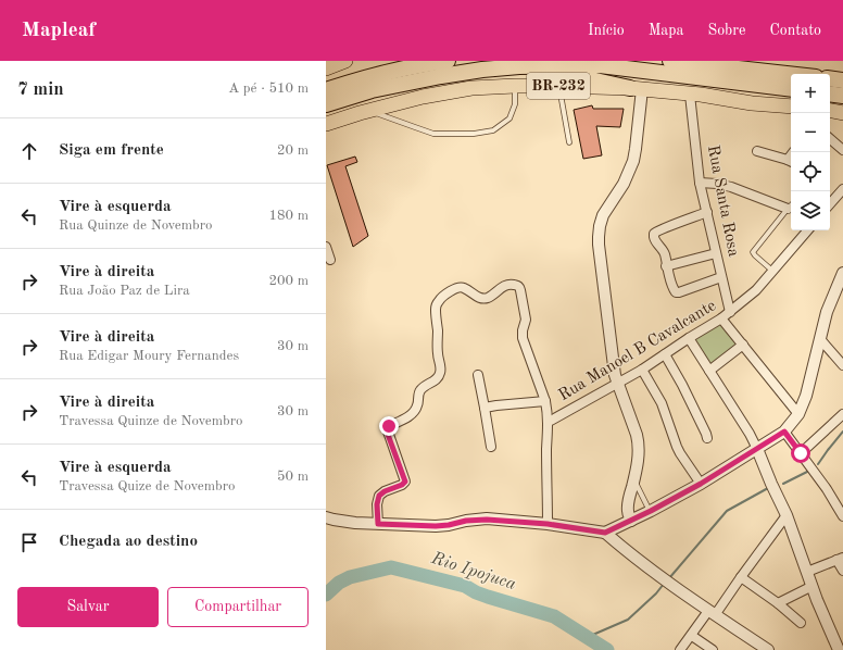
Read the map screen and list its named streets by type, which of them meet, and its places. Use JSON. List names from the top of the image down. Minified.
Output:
{"streets":{"highway":["BR-232"],"street":["Rua Santa Rosa","Rua Manoel B Cavalcante"]},"crossings":[["BR-232","Rua Santa Rosa"],["Rua Santa Rosa","Rua Manoel B Cavalcante"]],"water":["Rio Ipojuca"],"page":{"header":"Mapleaf","nav":["Início","Mapa","Sobre","Contato"],"heading":["7 min","A pé · 510 m"],"map_buttons":["+","−"],"list":[["Siga em frente","20 m"],["Vire à esquerda","Rua Quinze de Novembro","180 m"],["Vire à direita","Rua João Paz de Lira","200 m"],["Vire à direita","Rua Edigar Moury Fernandes","30 m"],["Vire à direita","Travessa Quinze de Novembro","30 m"],["Vire à esquerda","Travessa Quize de Novembro","50 m"],"Chegada ao destino"],"buttons":["Salvar","Compartilhar"]}}
